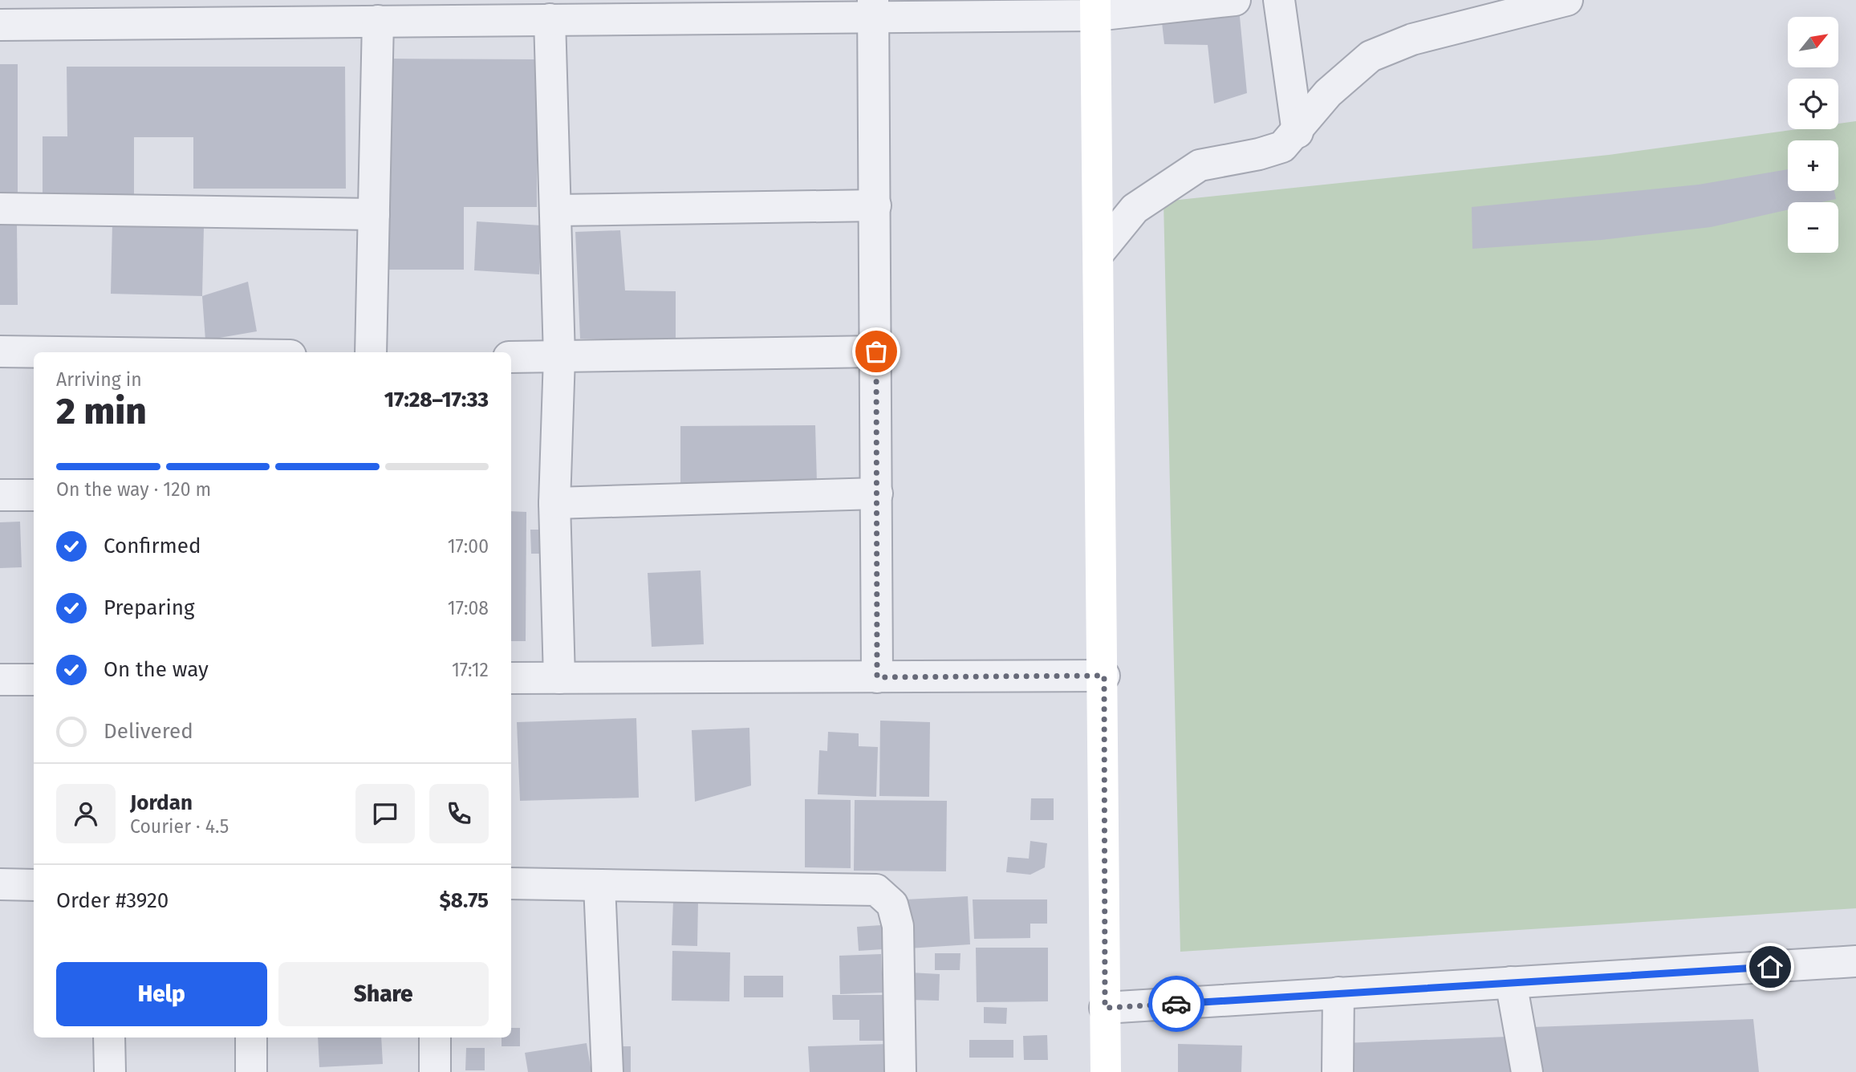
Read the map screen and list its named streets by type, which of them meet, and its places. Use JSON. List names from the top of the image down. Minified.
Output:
{"north":"top right","page":{"map_buttons":["+","−"],"heading":["2 min","Arriving in","17:28–17:33"],"panel":["Jordan","Courier · 4.5","Order #3920","$8.75"],"bar":"On the way · 120 m","list":[["Confirmed","17:00"],["Preparing","17:08"],["On the way","17:12"],"Delivered"],"buttons":["Help","Share"]}}
